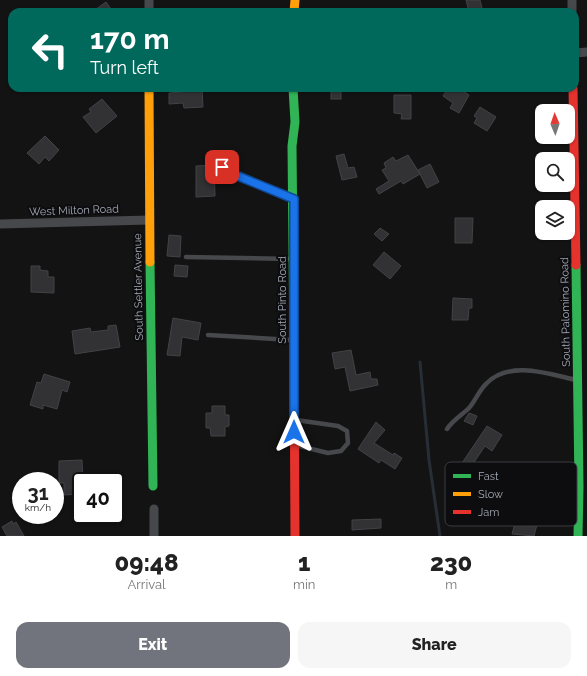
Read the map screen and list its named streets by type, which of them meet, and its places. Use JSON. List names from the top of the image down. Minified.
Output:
{"streets":{"street":["West Milton Road","South Settler Avenue","South Pinto Road","South Palomino Road"]},"crossings":[["West Milton Road","South Settler Avenue"]],"legend":["Fast","Slow","Jam"],"north":"top","page":{"turn":["170 m","Turn left"],"speed":"31 km/h","limit":"40","eta":["09:48","Arrival","1","min","230","m"],"buttons":["Exit","Share"]}}
